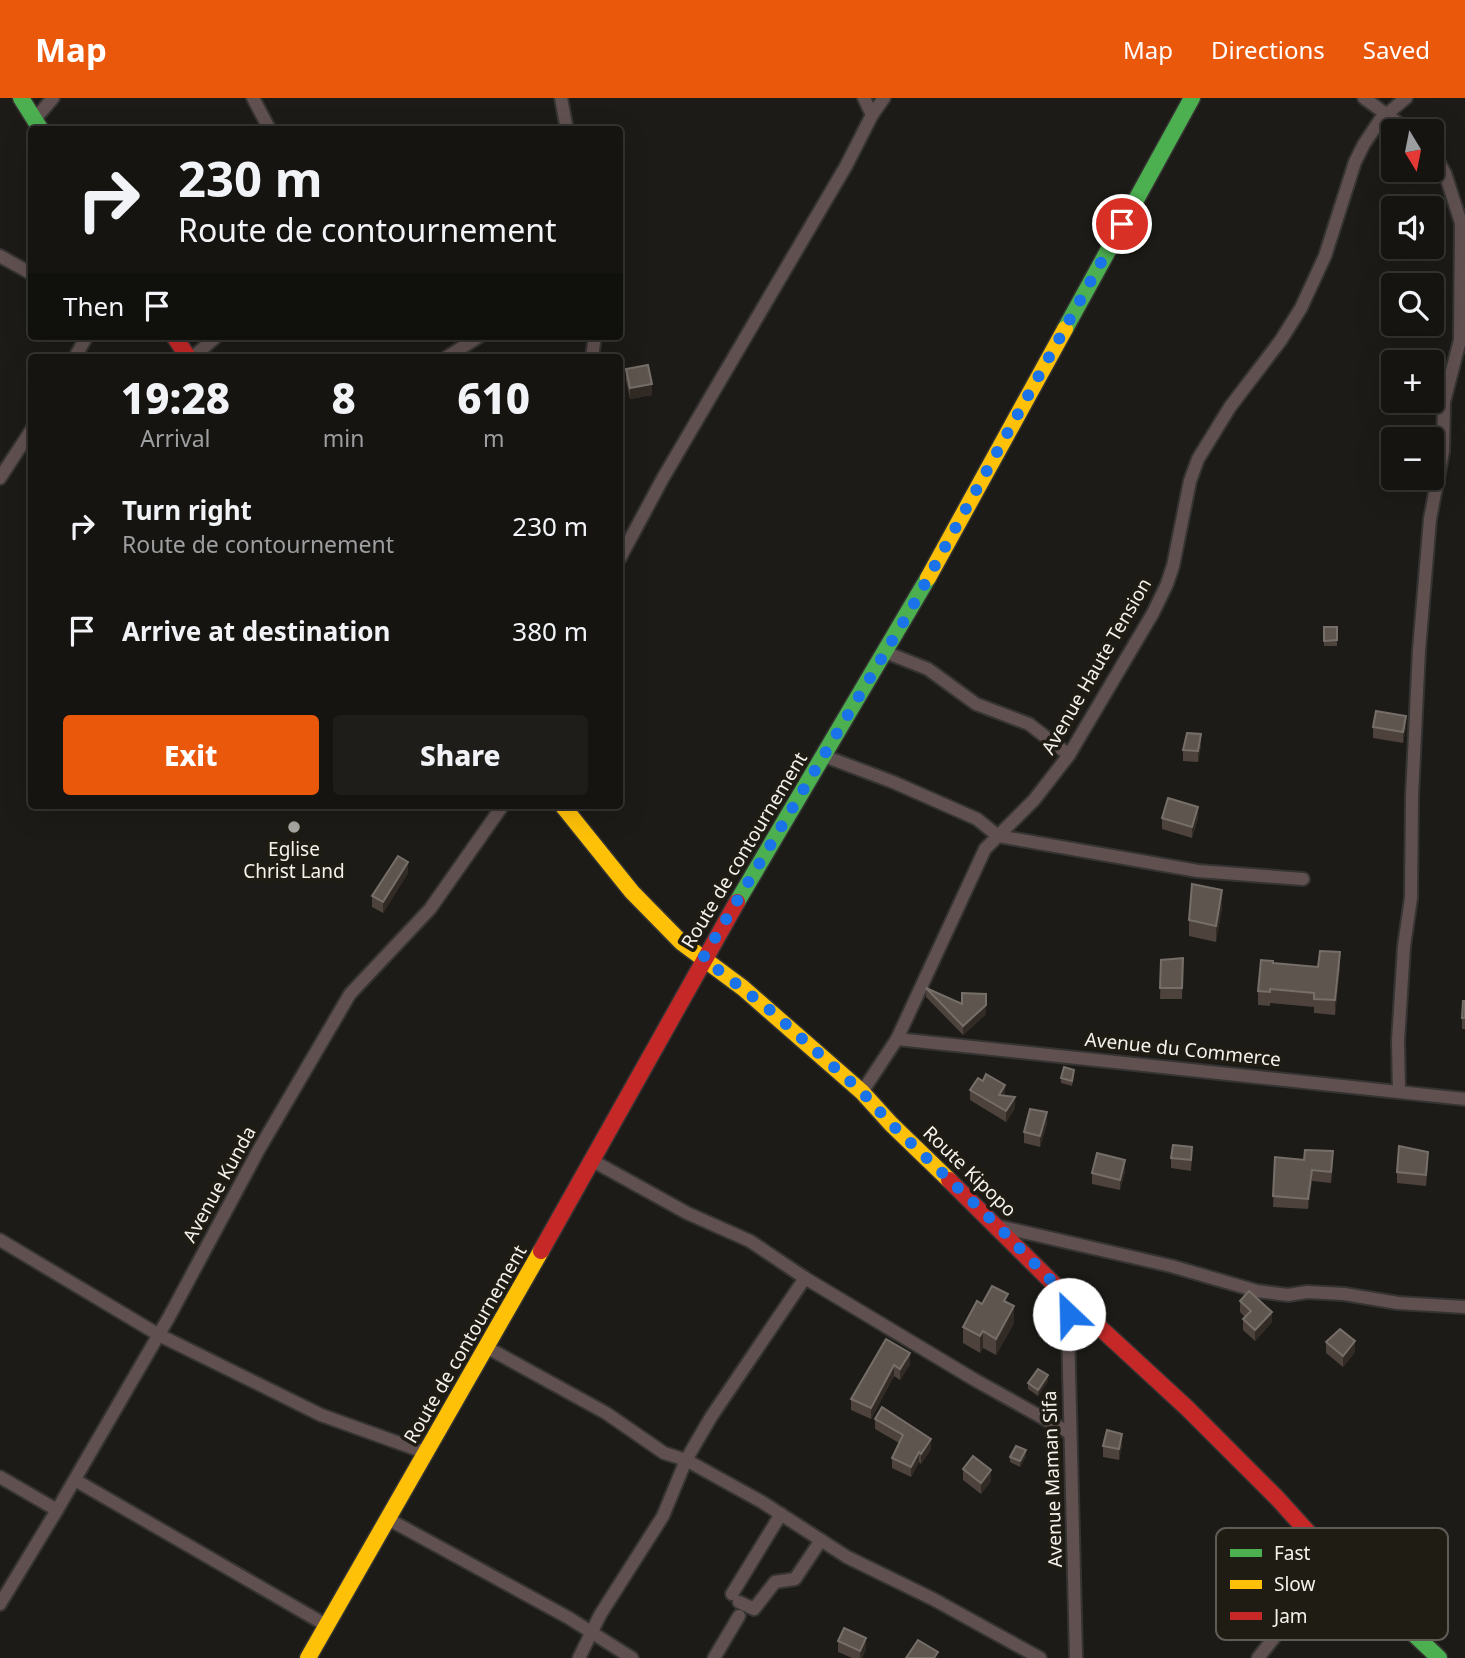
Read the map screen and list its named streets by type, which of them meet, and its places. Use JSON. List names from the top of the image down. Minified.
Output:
{"streets":{"street":["Avenue Haute Tension","Route de contournement","Avenue du Commerce","Route Kipopo","Avenue Kunda","Avenue Maman Sifa"]},"crossings":[["Avenue Haute Tension","Avenue du Commerce"],["Avenue Haute Tension","Route Kipopo"],["Route de contournement","Route Kipopo"],["Route Kipopo","Avenue Maman Sifa"]],"places":["Eglise Christ Land"],"legend":["Fast","Slow","Jam"],"north":"bottom","page":{"header":"Map","nav":["Map","Directions","Saved"],"map_buttons":["+","−"],"turn":["230 m","Route de contournement"],"then":"Then","eta":["19:28","Arrival","8","min","610","m"],"list":[{"name":"Turn right","note":"Route de contournement","value":"230 m"},{"name":"Arrive at destination","value":"380 m"}],"buttons":["Exit","Share"]}}
